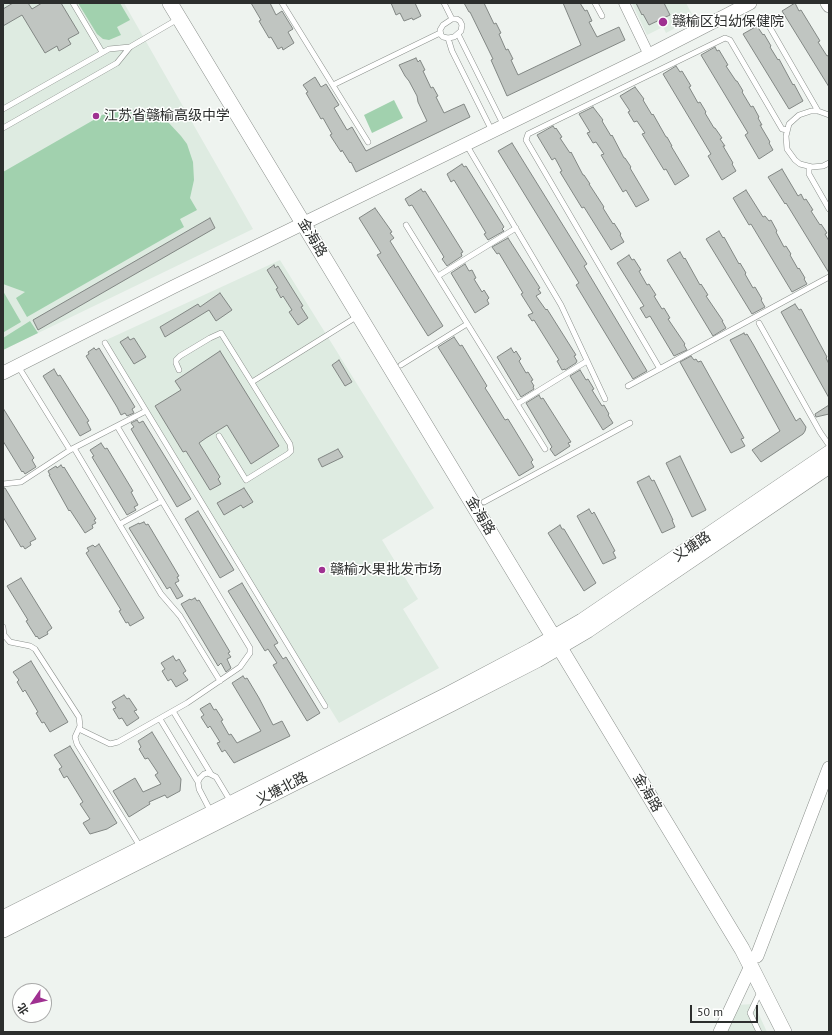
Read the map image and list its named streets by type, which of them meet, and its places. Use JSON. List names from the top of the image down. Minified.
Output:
{"streets":{"main road":["金海路","义塘路","义塘北路"]},"crossings":[["金海路","义塘路"],["金海路","义塘北路"],["义塘路","义塘北路"]],"places":["赣榆区妇幼保健院","江苏省赣榆高级中学","赣榆水果批发市场"],"scale_bar":"50 m","north":"bottom left"}
